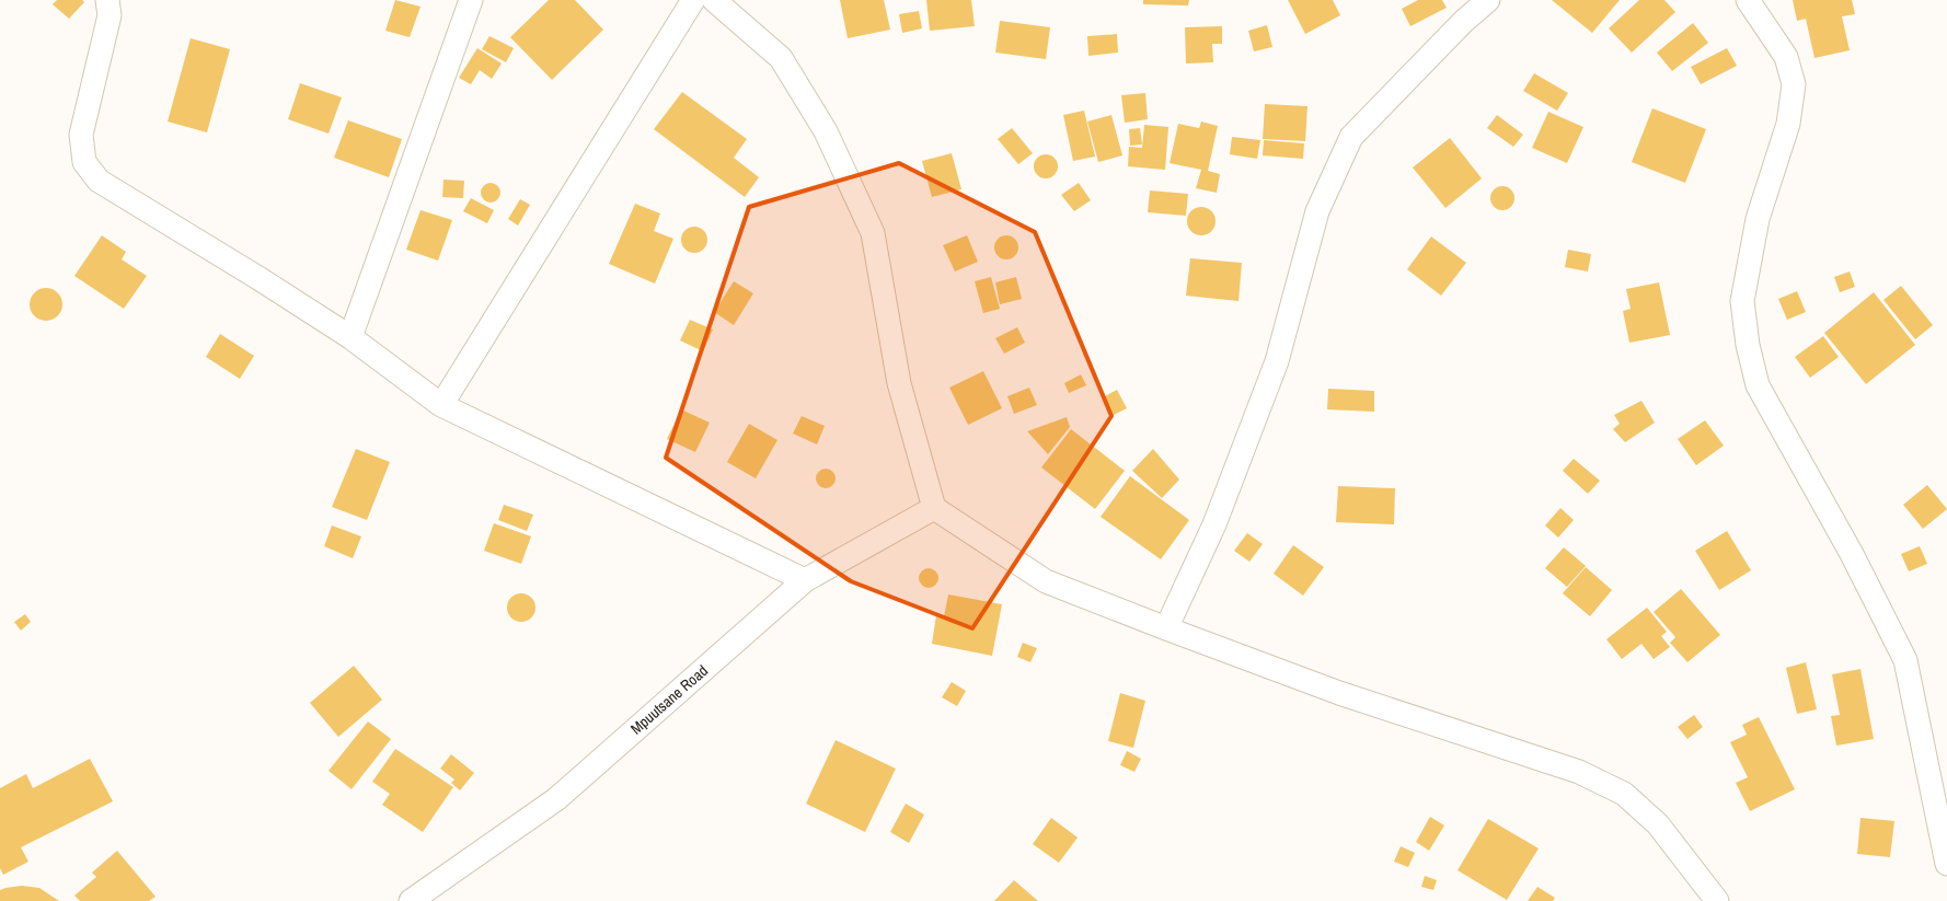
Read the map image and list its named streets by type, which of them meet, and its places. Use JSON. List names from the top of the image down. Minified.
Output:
{"streets":{"street":["Mpuutsane Road"]}}
